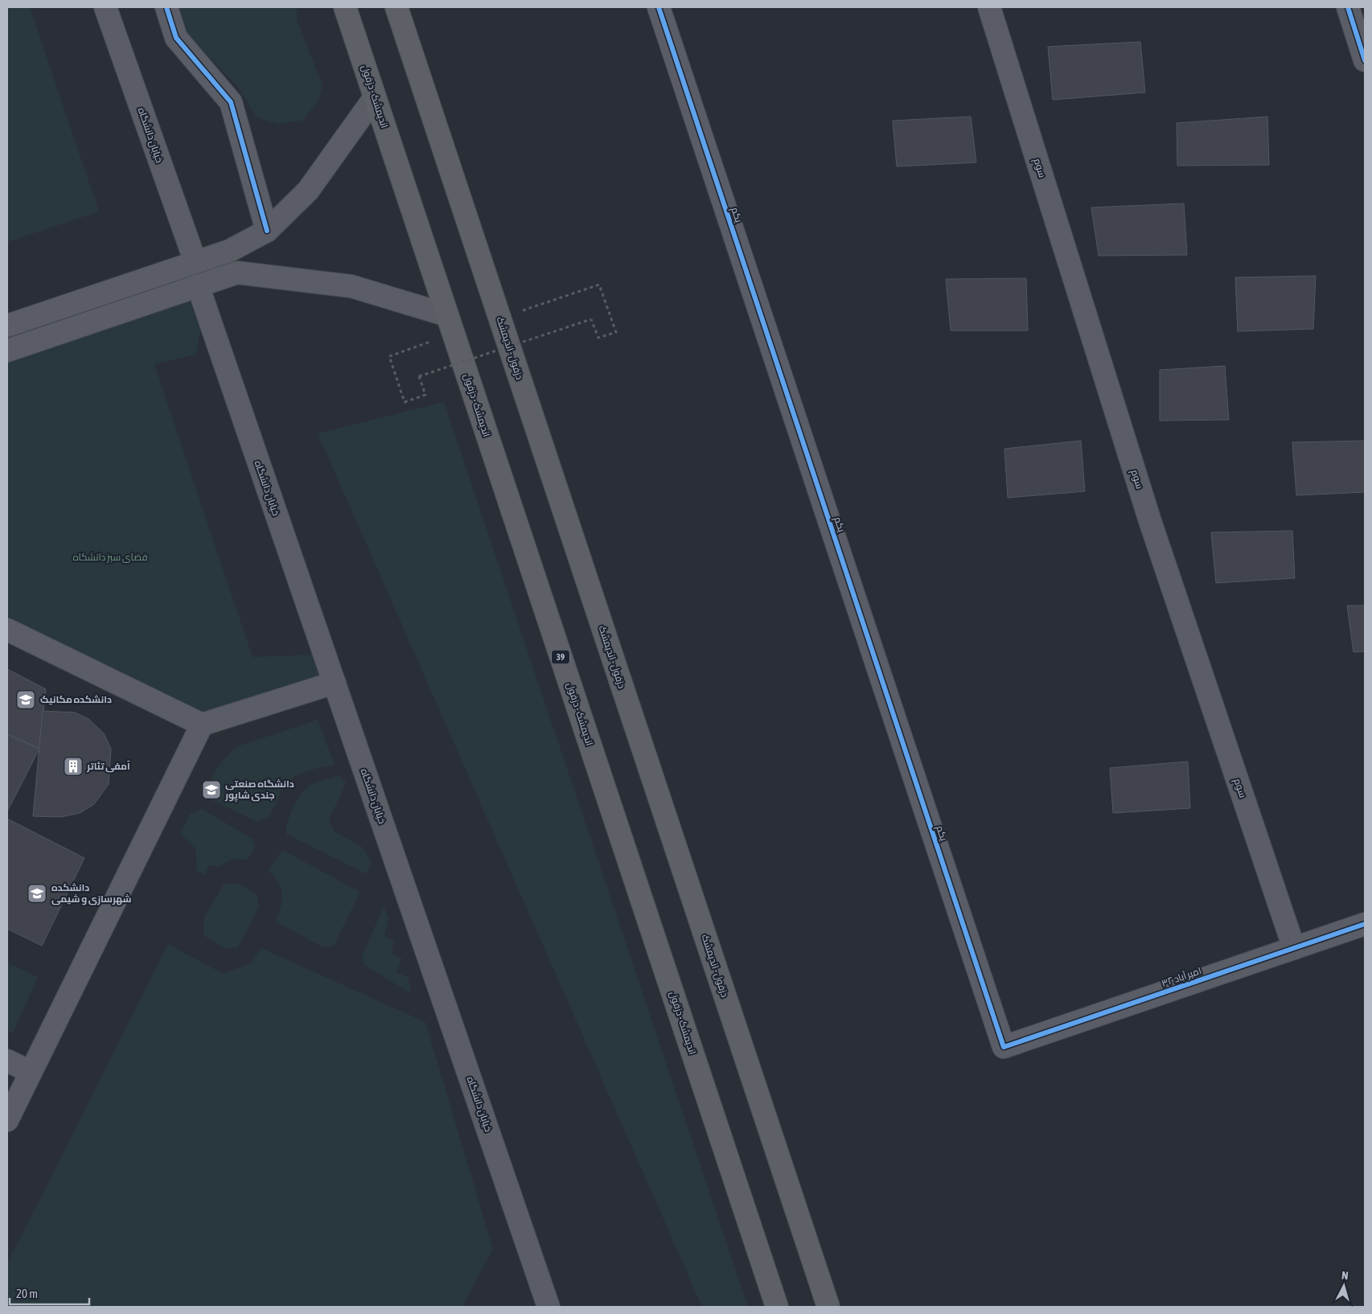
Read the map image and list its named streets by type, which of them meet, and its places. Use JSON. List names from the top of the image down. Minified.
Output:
{"streets":{"main road":["اندیمشک - دزفول","دزفول - اندیمشک","39"],"street":["خیابان دانشگاه","سوم","یکم","۳۲ امیر آباد"]},"crossings":[["سوم","۳۲ امیر آباد"],["یکم","۳۲ امیر آباد"]],"parks":["فضای سبز دانشکاه"],"places":{"school or university":["دانشکده مکانیک","دانشگاه صنعتی جندی شاپور","دانشکده شهرسازی و شیمی"],"building":["آمفی تئاتر"]},"scale_bar":"20 m","north":"top"}
